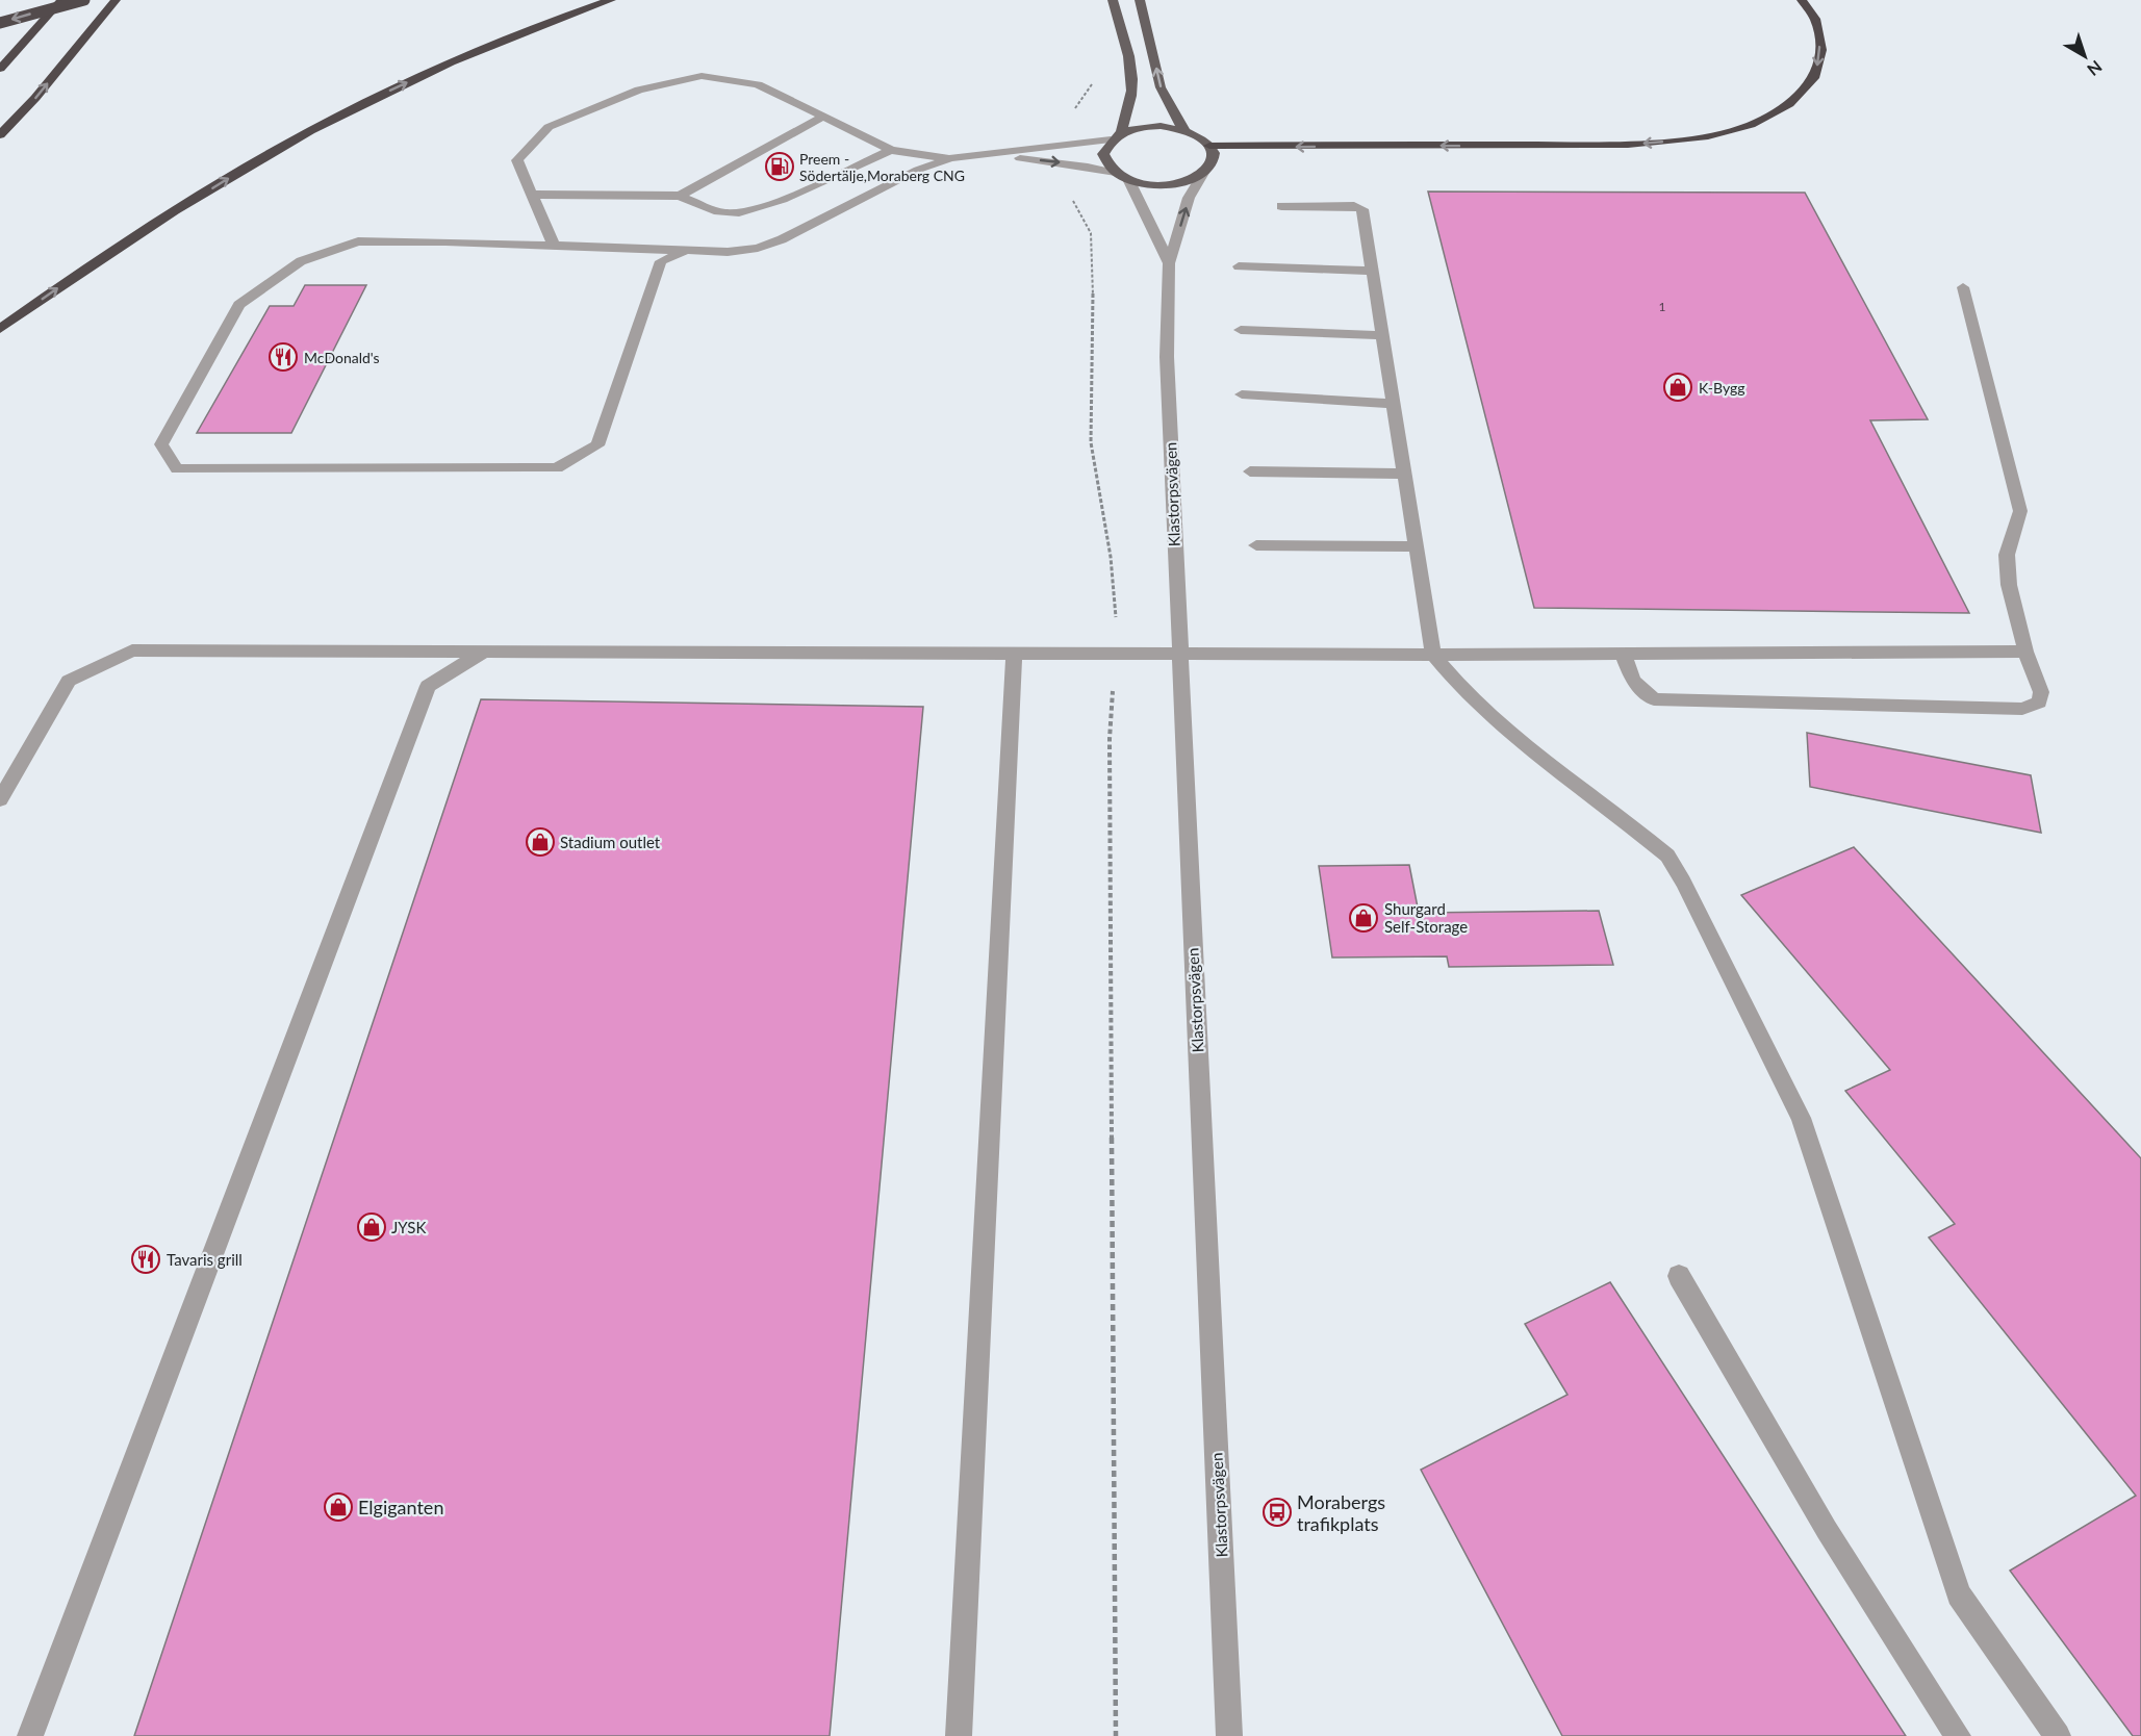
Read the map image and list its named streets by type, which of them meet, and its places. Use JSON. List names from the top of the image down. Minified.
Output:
{"streets":{"street":["Klastorpsvägen"]},"places":{"fuel station":["Preem - Södertälje,Moraberg CNG"],"restaurant":["McDonald's","Tavaris grill"],"shop":["K-Bygg","Stadium outlet","Shurgard Self-Storage","JYSK","Elgiganten"],"bus stop":["Morabergs trafikplats"]},"house_numbers":["1"],"north":"bottom right"}
